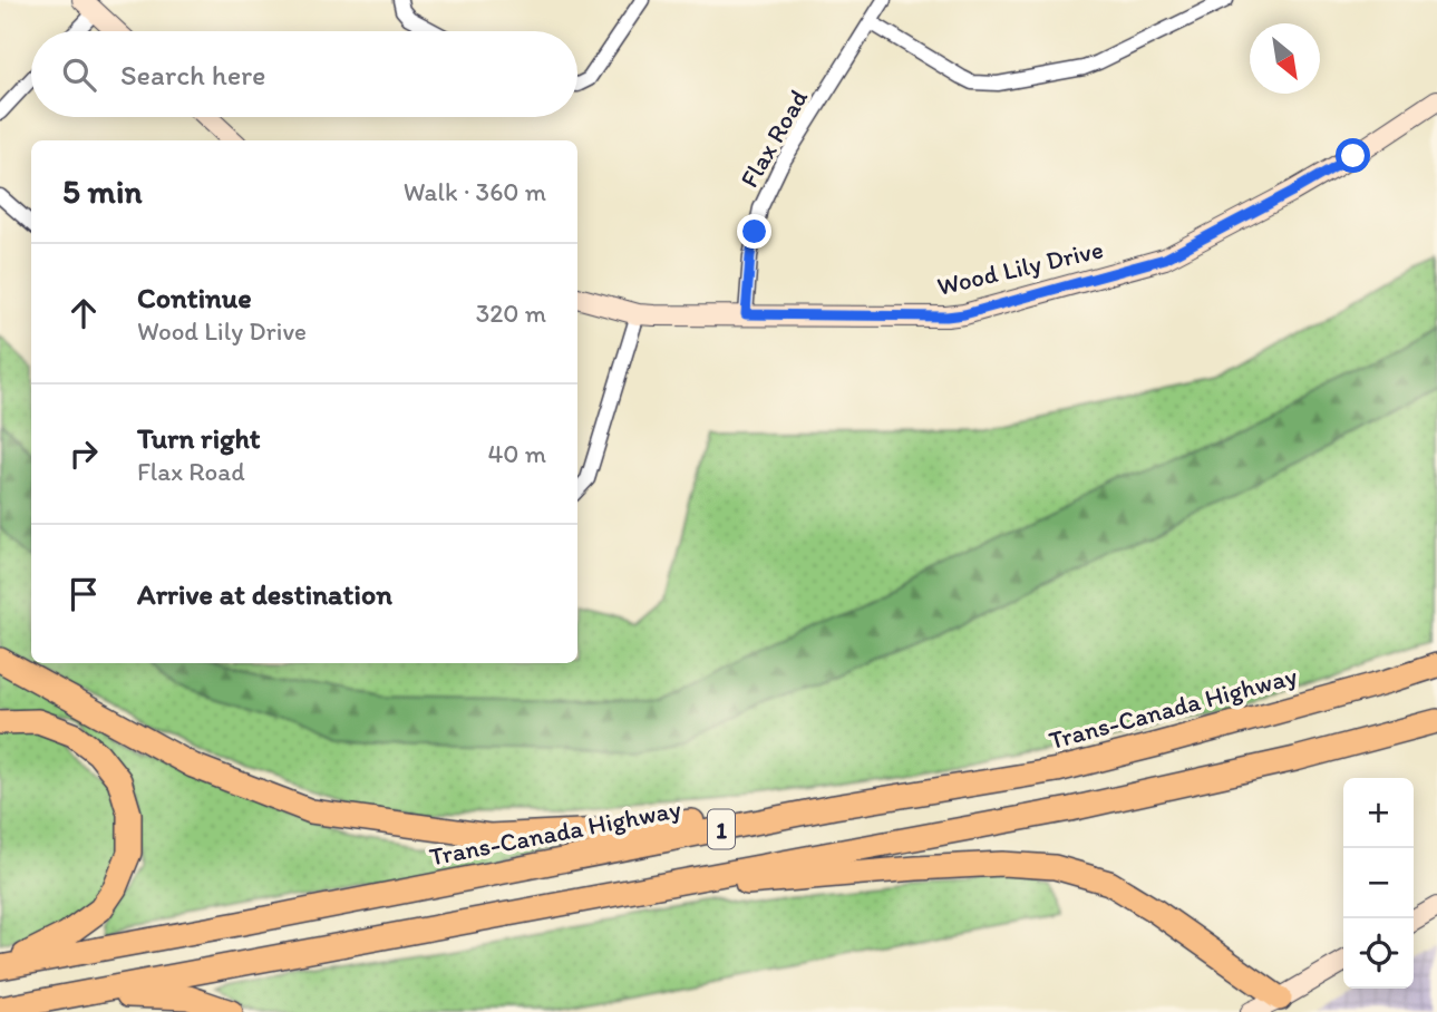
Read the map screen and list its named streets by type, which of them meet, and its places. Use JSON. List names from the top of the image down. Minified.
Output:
{"streets":{"highway":["Trans-Canada Highway","1"],"street":["Flax Road","Wood Lily Drive"]},"crossings":[["Flax Road","Wood Lily Drive"]],"north":"bottom right","page":{"search":"Search here","heading":["5 min","Walk · 360 m"],"list":[["Continue","Wood Lily Drive","320 m"],["Turn right","Flax Road","40 m"],"Arrive at destination"],"map_buttons":["+","−"]}}
